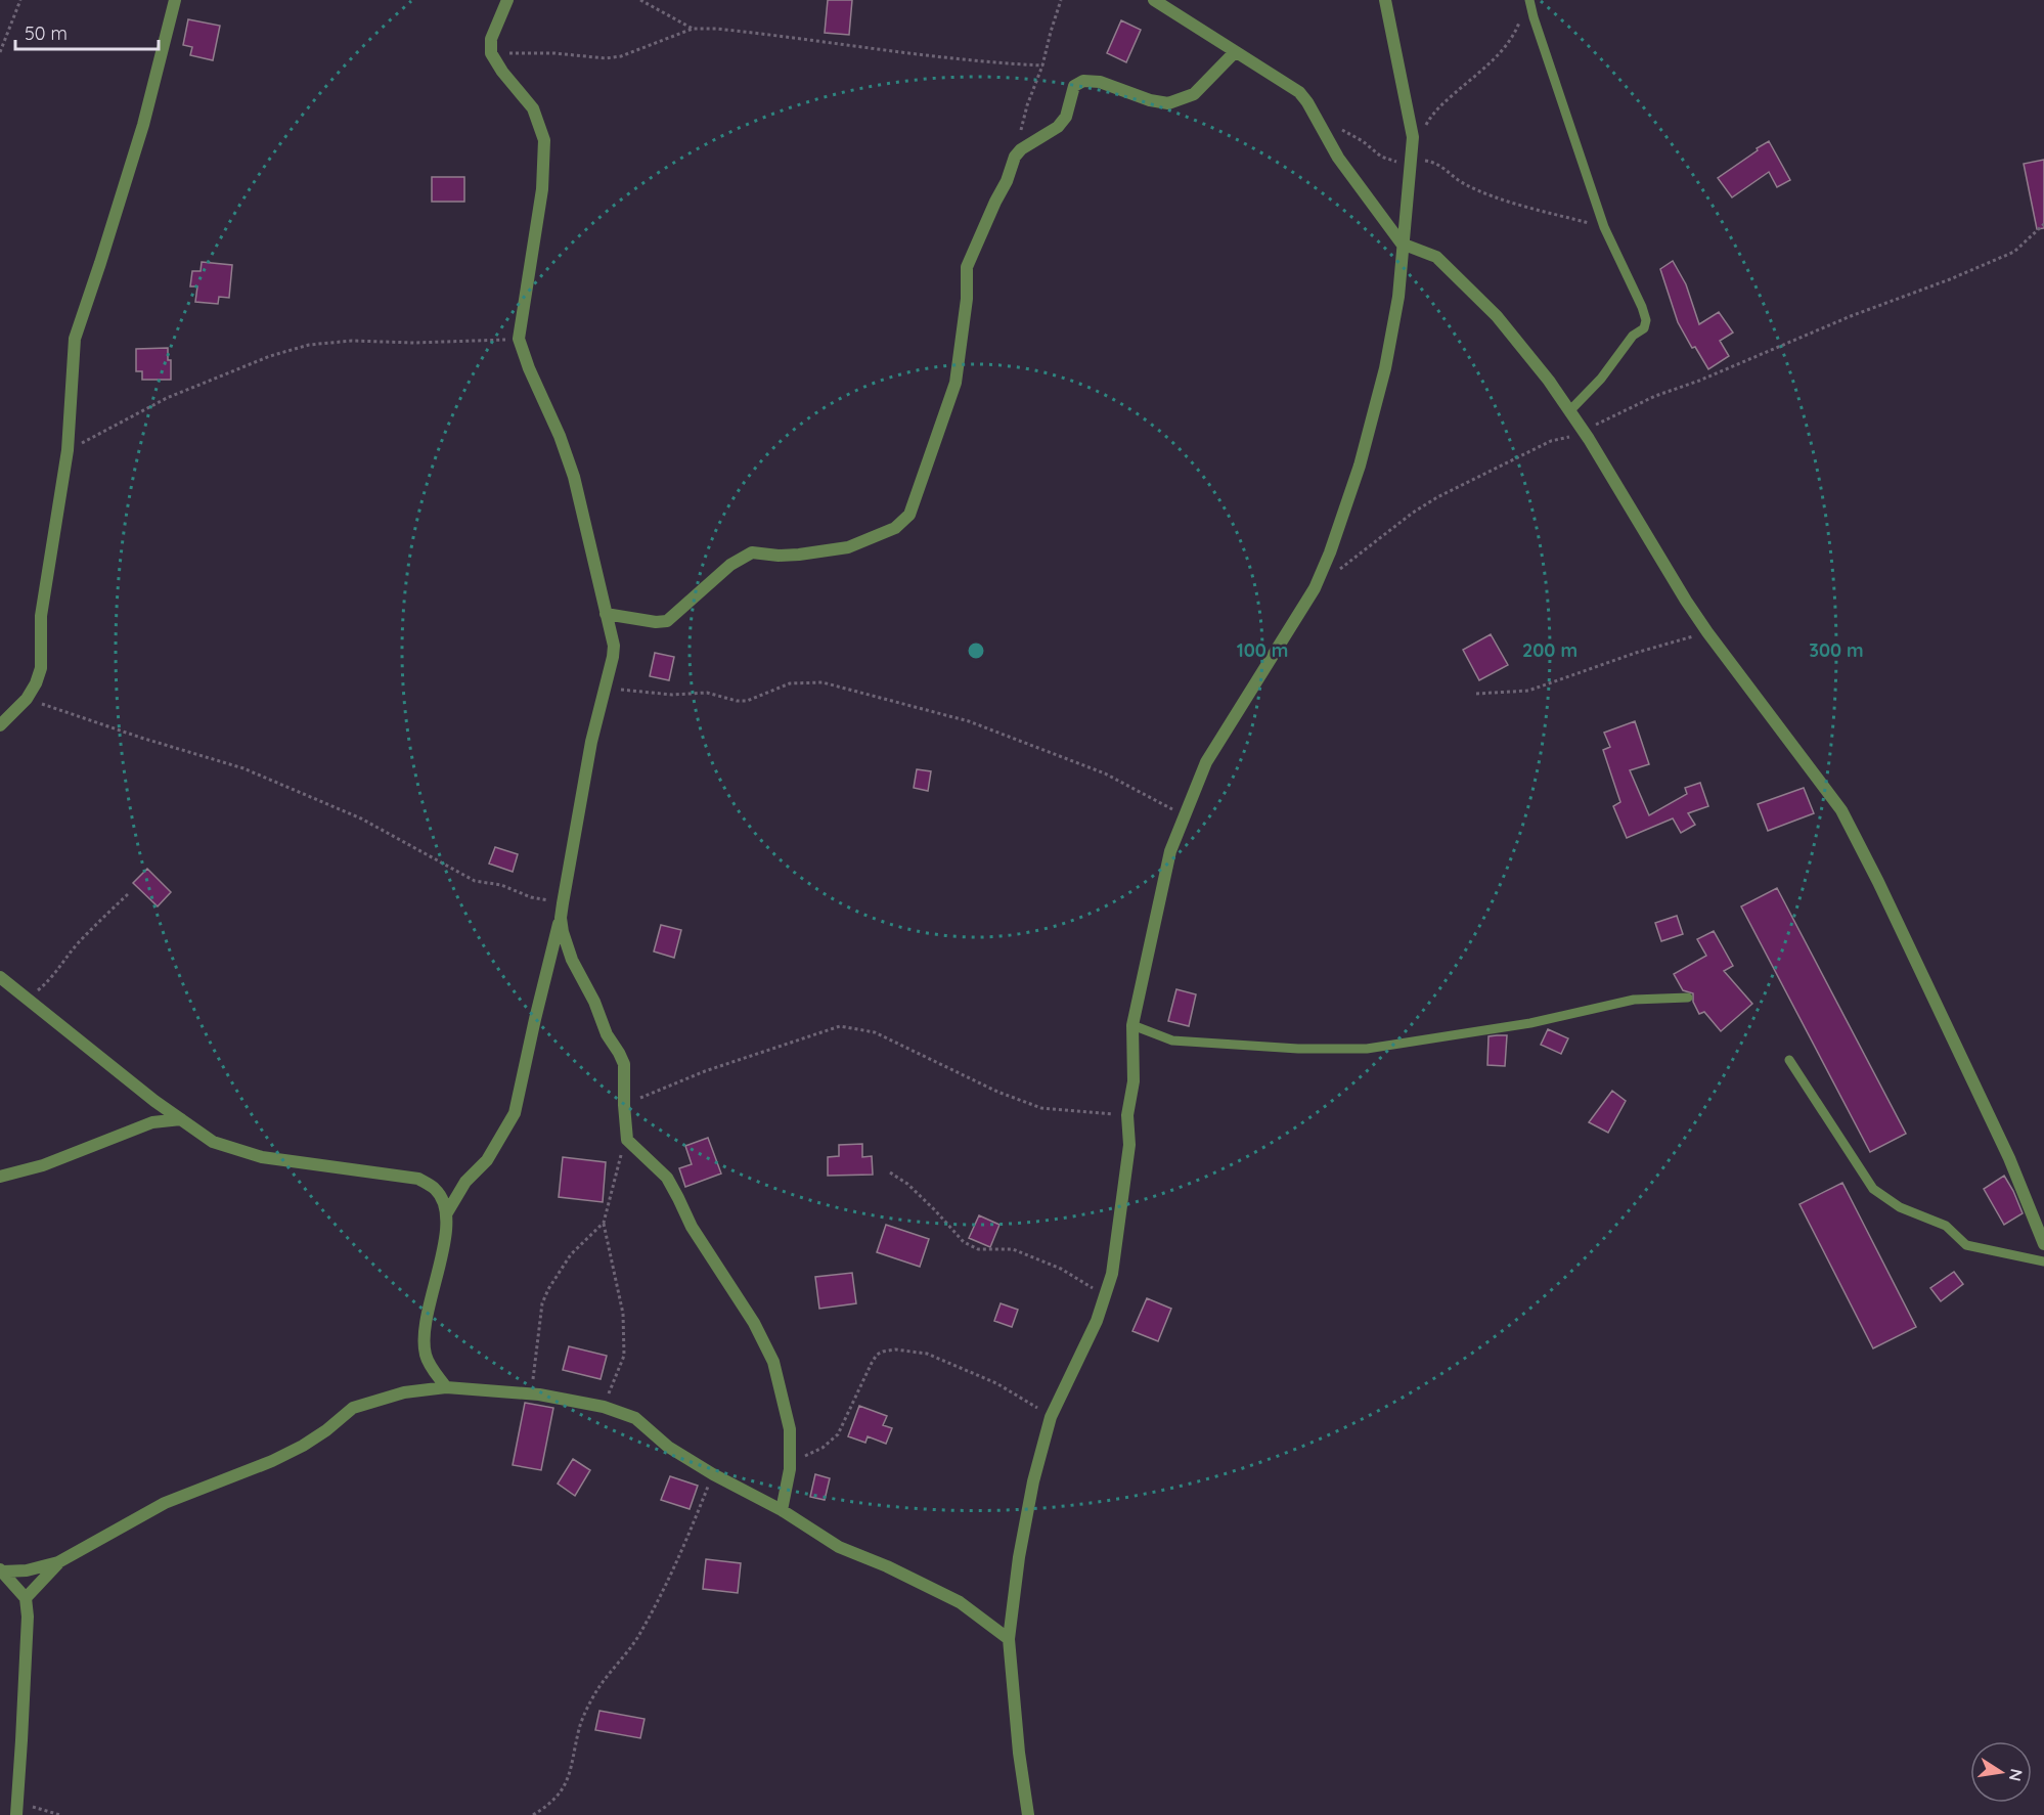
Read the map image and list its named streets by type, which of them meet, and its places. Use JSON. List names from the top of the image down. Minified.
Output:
{"scale_bar":"50 m","north":"right","rings":["100 m","200 m","300 m"]}
